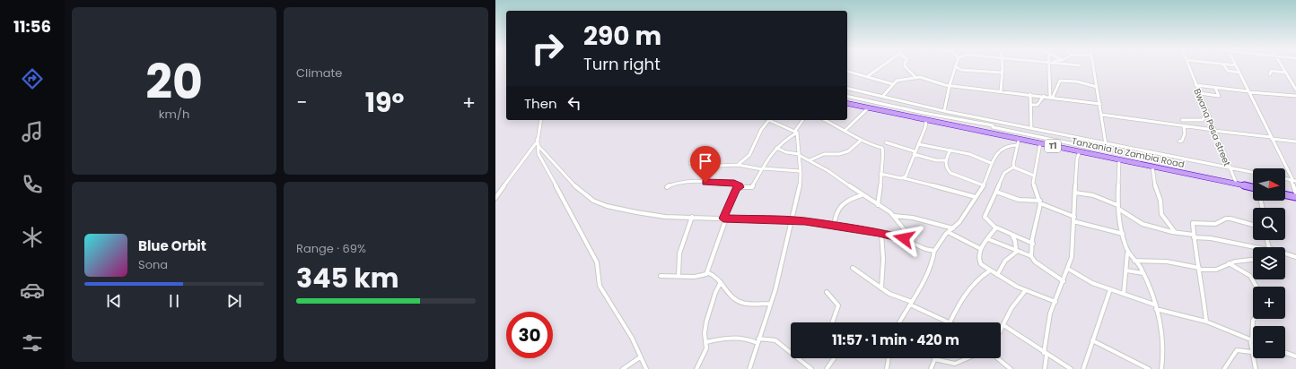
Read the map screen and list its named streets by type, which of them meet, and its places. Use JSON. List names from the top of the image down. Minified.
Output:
{"streets":{"highway":["T1","Tanzania to Zambia Road"],"street":["Bwana Pesa street"]},"crossings":[["Bwana Pesa street","Tanzania to Zambia Road"]],"north":"right","page":{"tabs":"11:56","tile":[["20","km/h"],"Climate",["Range · 69%","345 km"]],"turn":["290 m","Turn right"],"then":"Then","heat":["−","19°","+"],"map_buttons":["+","−"],"song":["Blue Orbit","Sona"],"limit":"30","trip":"11:57 · 1 min · 420 m"}}
